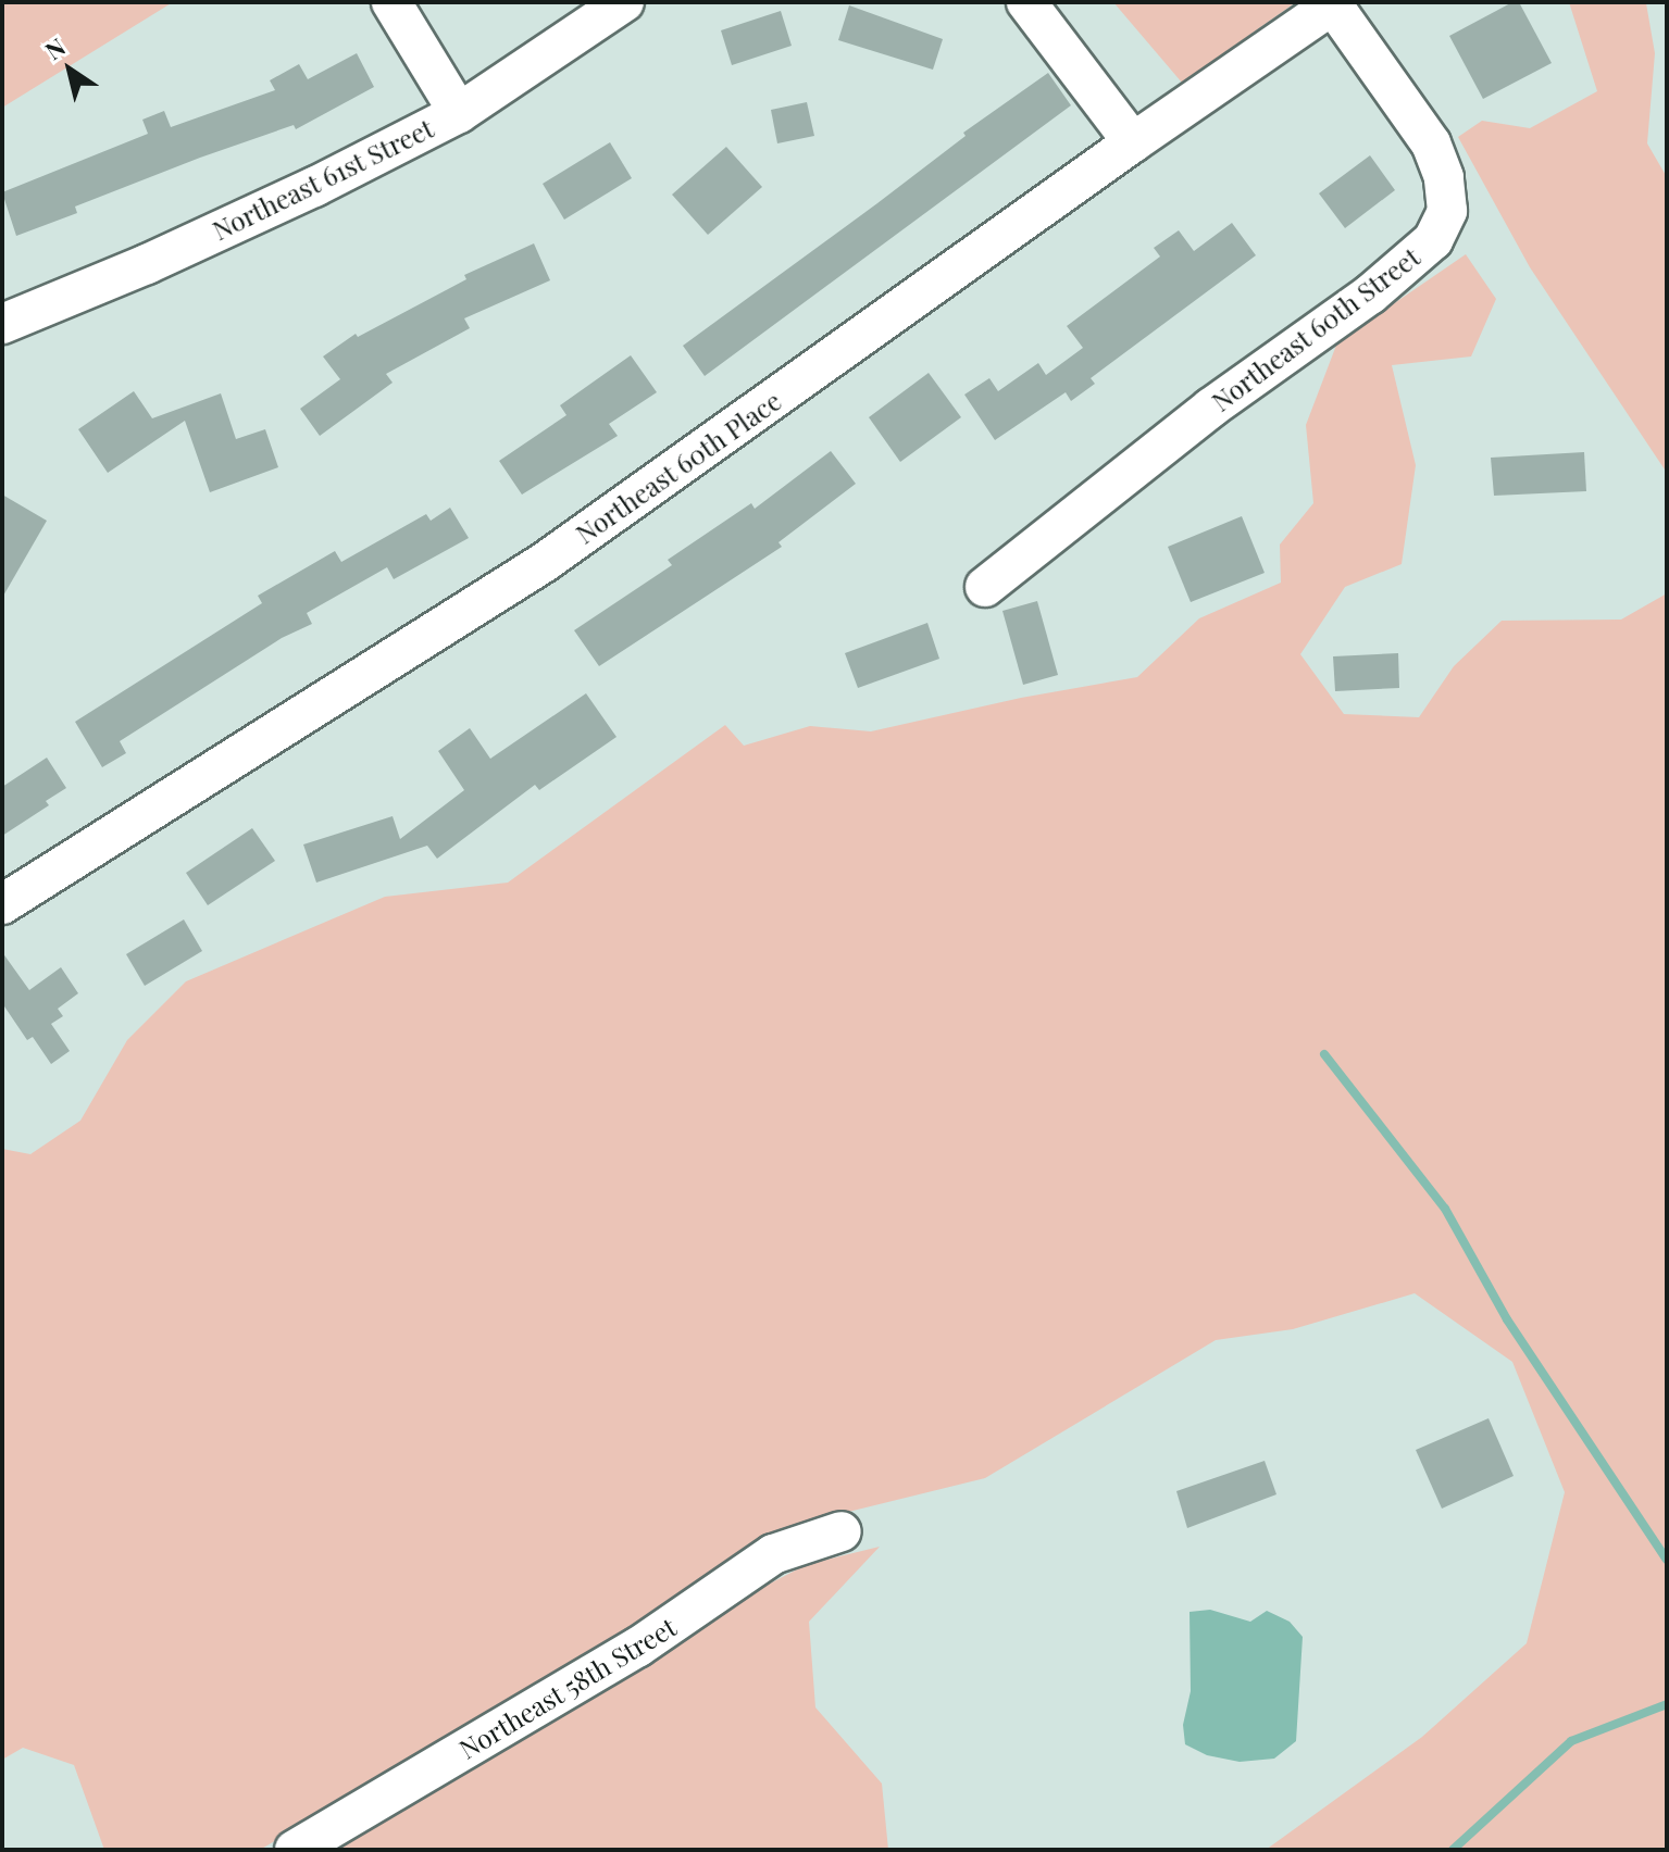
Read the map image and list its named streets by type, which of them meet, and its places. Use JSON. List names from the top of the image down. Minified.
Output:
{"streets":{"street":["Northeast 61st Street","Northeast 60th Street","Northeast 60th Place","Northeast 58th Street"]},"crossings":[["Northeast 60th Street","Northeast 60th Place"]],"north":"top left"}
